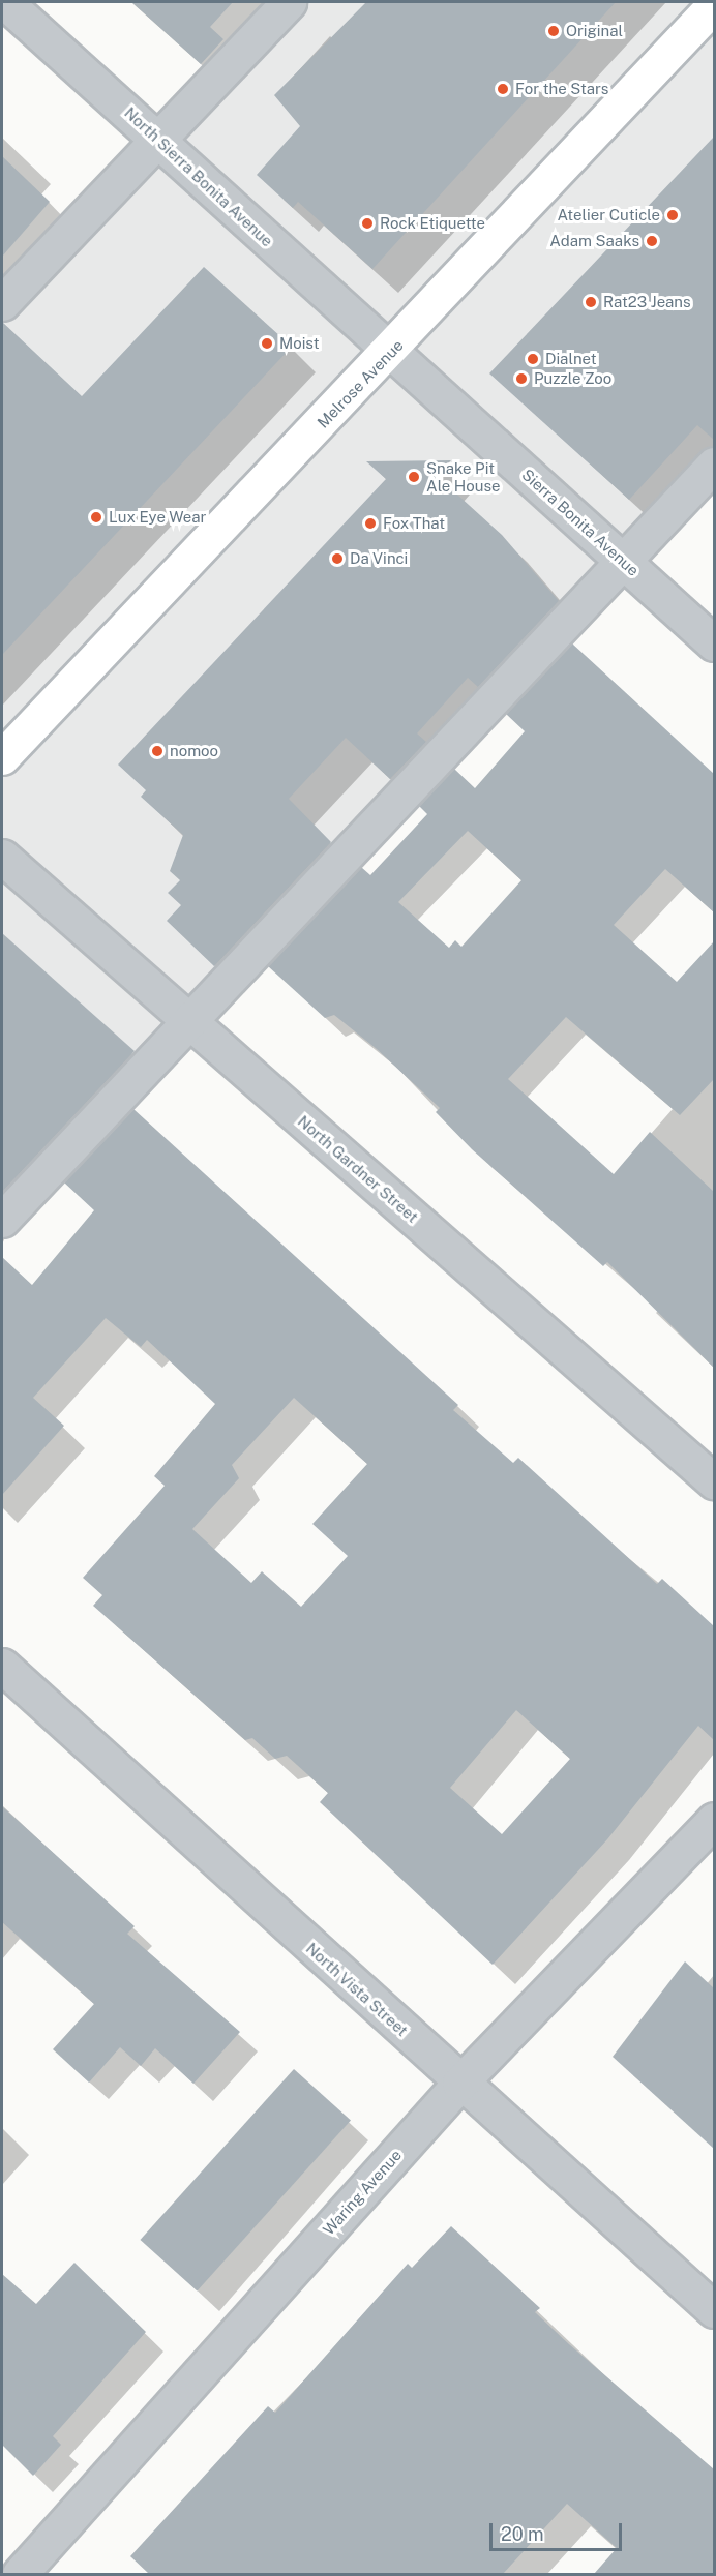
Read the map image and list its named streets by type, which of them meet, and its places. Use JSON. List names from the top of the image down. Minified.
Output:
{"streets":{"main road":["Melrose Avenue"],"street":["North Sierra Bonita Avenue","Sierra Bonita Avenue","North Gardner Street","North Vista Street","Waring Avenue"]},"crossings":[["North Sierra Bonita Avenue","Melrose Avenue"],["North Sierra Bonita Avenue","Sierra Bonita Avenue"],["Melrose Avenue","Sierra Bonita Avenue"],["North Vista Street","Waring Avenue"]],"places":["Original","For the Stars","Atelier Cuticle","Rock Etiquette","Adam Saaks","Rat23 Jeans","Moist","Dialnet","Puzzle Zoo","Snake Pit Ale House","Lux Eye Wear","Fox That","Da Vinci","nomoo"],"scale_bar":"20 m"}
